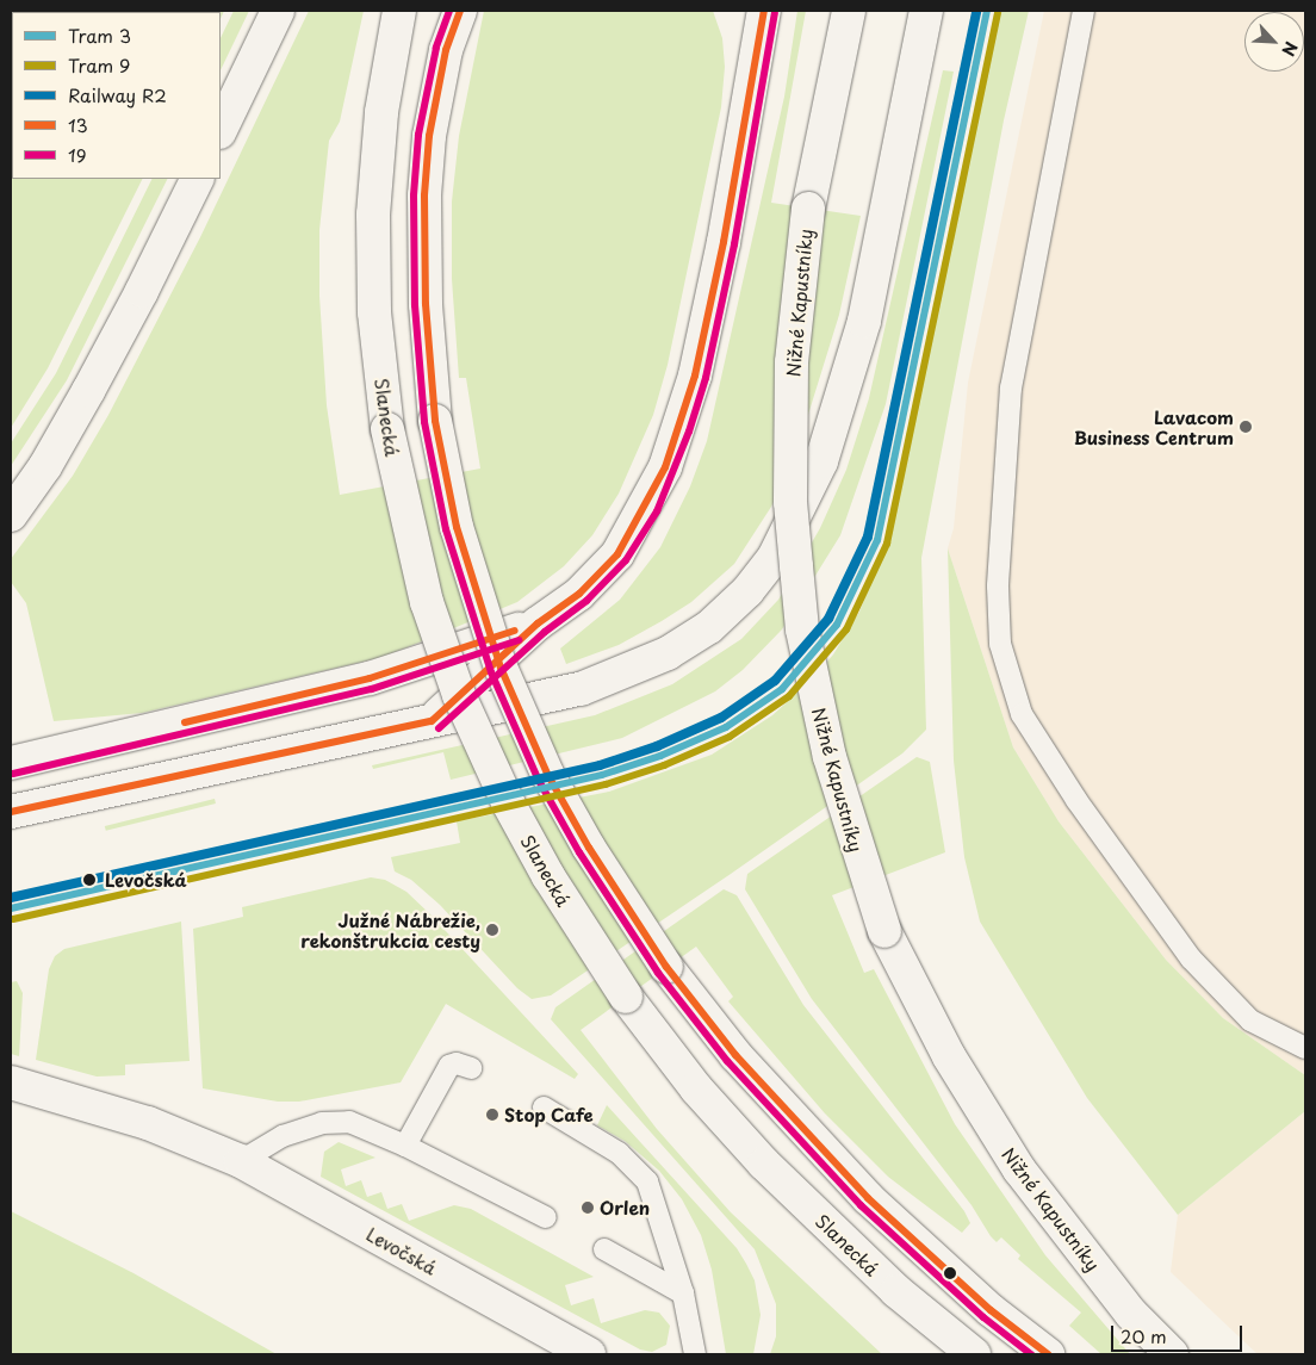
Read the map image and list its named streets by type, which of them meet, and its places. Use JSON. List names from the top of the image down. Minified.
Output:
{"streets":{"main road":["Nižné Kapustníky","Slanecká","Levočská"]},"places":["Lavacom Business Centrum","Levočská","Južné Nábrežie, rekonštrukcia cesty","Stop Cafe","Orlen"],"lines":["tram line 3","rail line R2","transit line 13","transit line 19","tram line 9"],"legend":["Tram 3","Tram 9","Railway R2","13","19"],"scale_bar":"20 m","north":"bottom right"}
